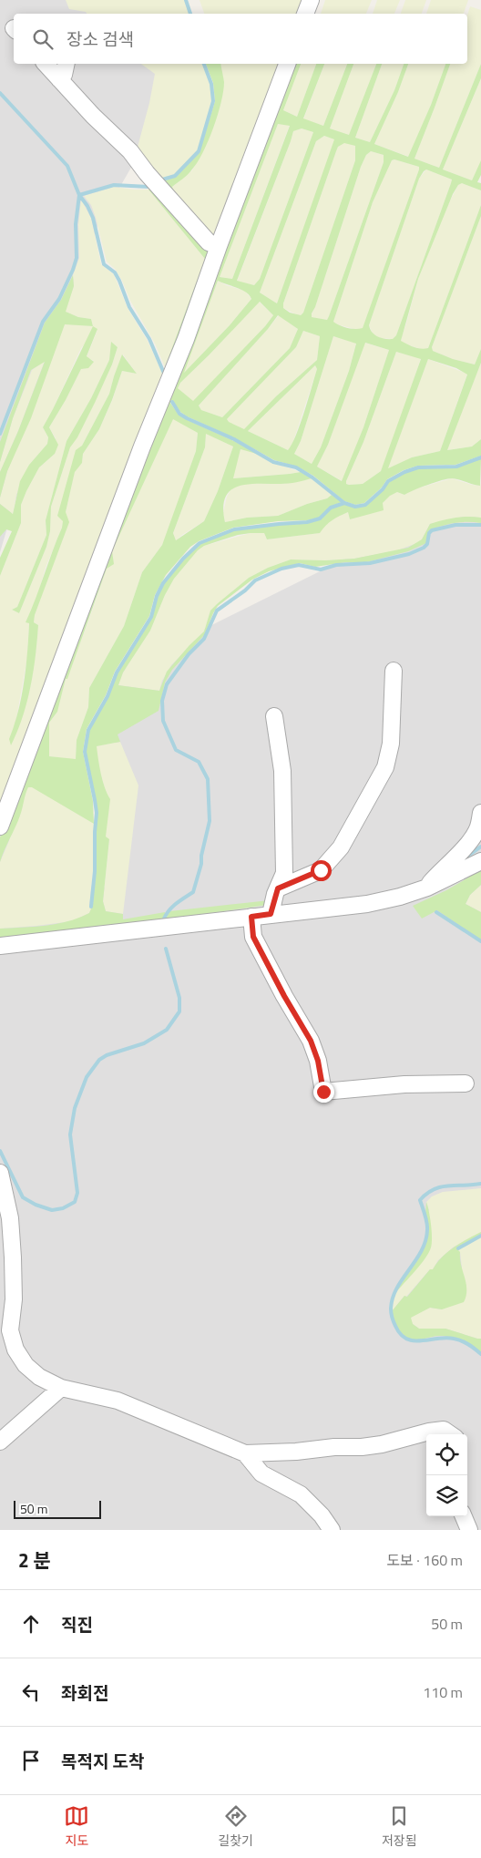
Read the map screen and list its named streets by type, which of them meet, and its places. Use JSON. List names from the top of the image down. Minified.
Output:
{"scale_bar":"50 m","page":{"search":"장소 검색","scale":"50 m","heading":["2 분","도보 · 160 m"],"list":[["직진","50 m"],["좌회전","110 m"],"목적지 도착"],"nav":["지도","길찾기","저장됨"]}}
